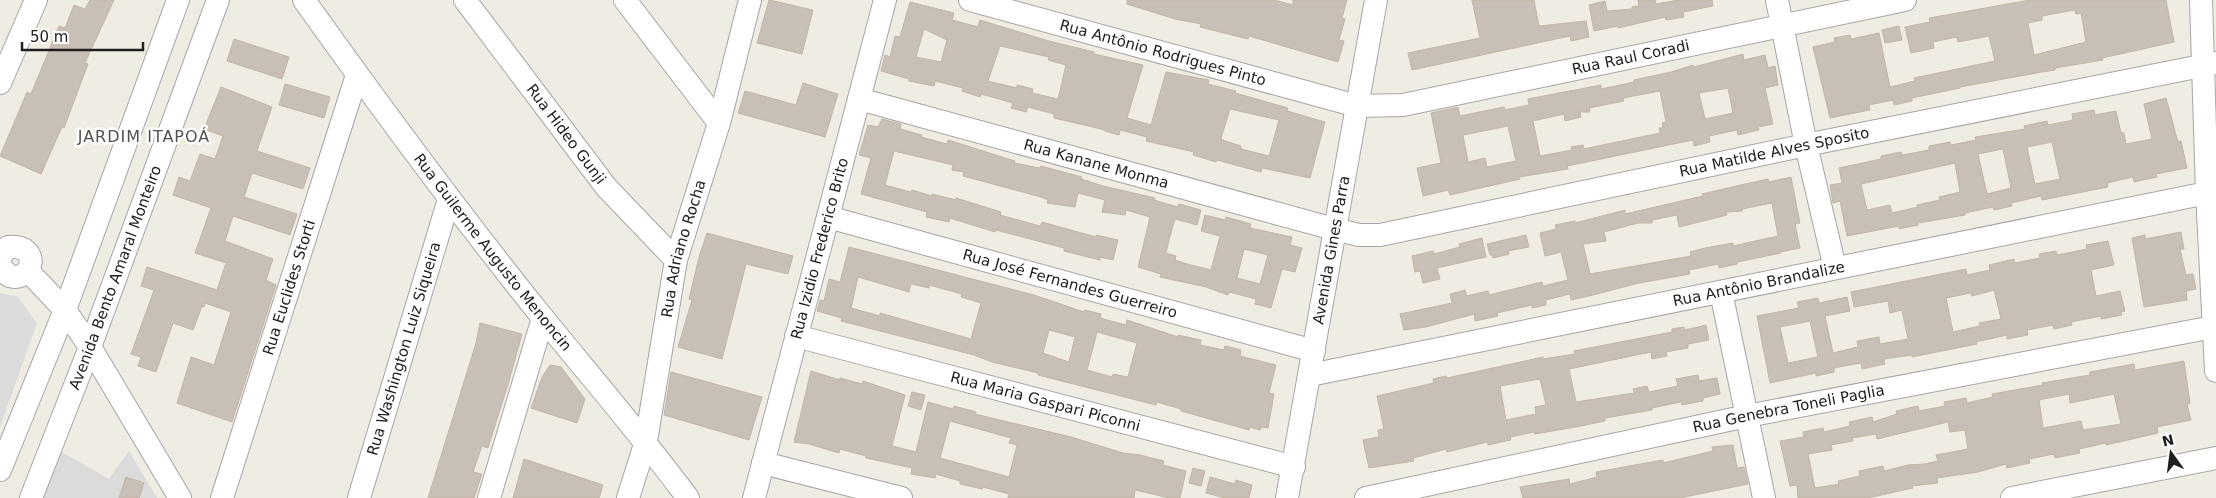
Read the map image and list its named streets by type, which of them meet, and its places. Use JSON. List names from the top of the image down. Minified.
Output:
{"streets":{"street":["Rua Antônio Rodrigues Pinto","Rua Raul Coradi","Rua Hideo Gunji","Rua Matilde Alves Sposito","Rua Kanane Monma","Rua Adriano Rocha","Rua Izidio Frederico Brito","Avenida Gines Parra","Rua Guilerme Augusto Menoncin","Avenida Bento Amaral Monteiro","Rua José Fernandes Guerreiro","Rua Antônio Brandalize","Rua Euclides Storti","Rua Washington Luiz Siqueira","Rua Maria Gaspari Piconni","Rua Genebra Toneli Paglia"]},"crossings":[["Rua Antônio Rodrigues Pinto","Rua Raul Coradi"],["Rua Antônio Rodrigues Pinto","Avenida Gines Parra"],["Rua Raul Coradi","Avenida Gines Parra"],["Rua Hideo Gunji","Rua Adriano Rocha"],["Rua Matilde Alves Sposito","Rua Kanane Monma"],["Rua Matilde Alves Sposito","Avenida Gines Parra"],["Rua Kanane Monma","Rua Izidio Frederico Brito"],["Rua Kanane Monma","Avenida Gines Parra"],["Rua Adriano Rocha","Rua Guilerme Augusto Menoncin"],["Rua Izidio Frederico Brito","Rua José Fernandes Guerreiro"],["Rua Izidio Frederico Brito","Rua Maria Gaspari Piconni"],["Avenida Gines Parra","Rua José Fernandes Guerreiro"],["Avenida Gines Parra","Rua Antônio Brandalize"],["Avenida Gines Parra","Rua Maria Gaspari Piconni"],["Rua Guilerme Augusto Menoncin","Rua Euclides Storti"],["Rua Guilerme Augusto Menoncin","Rua Washington Luiz Siqueira"]],"districts":["JARDIM ITAPOÁ"],"scale_bar":"50 m","north":"top"}
